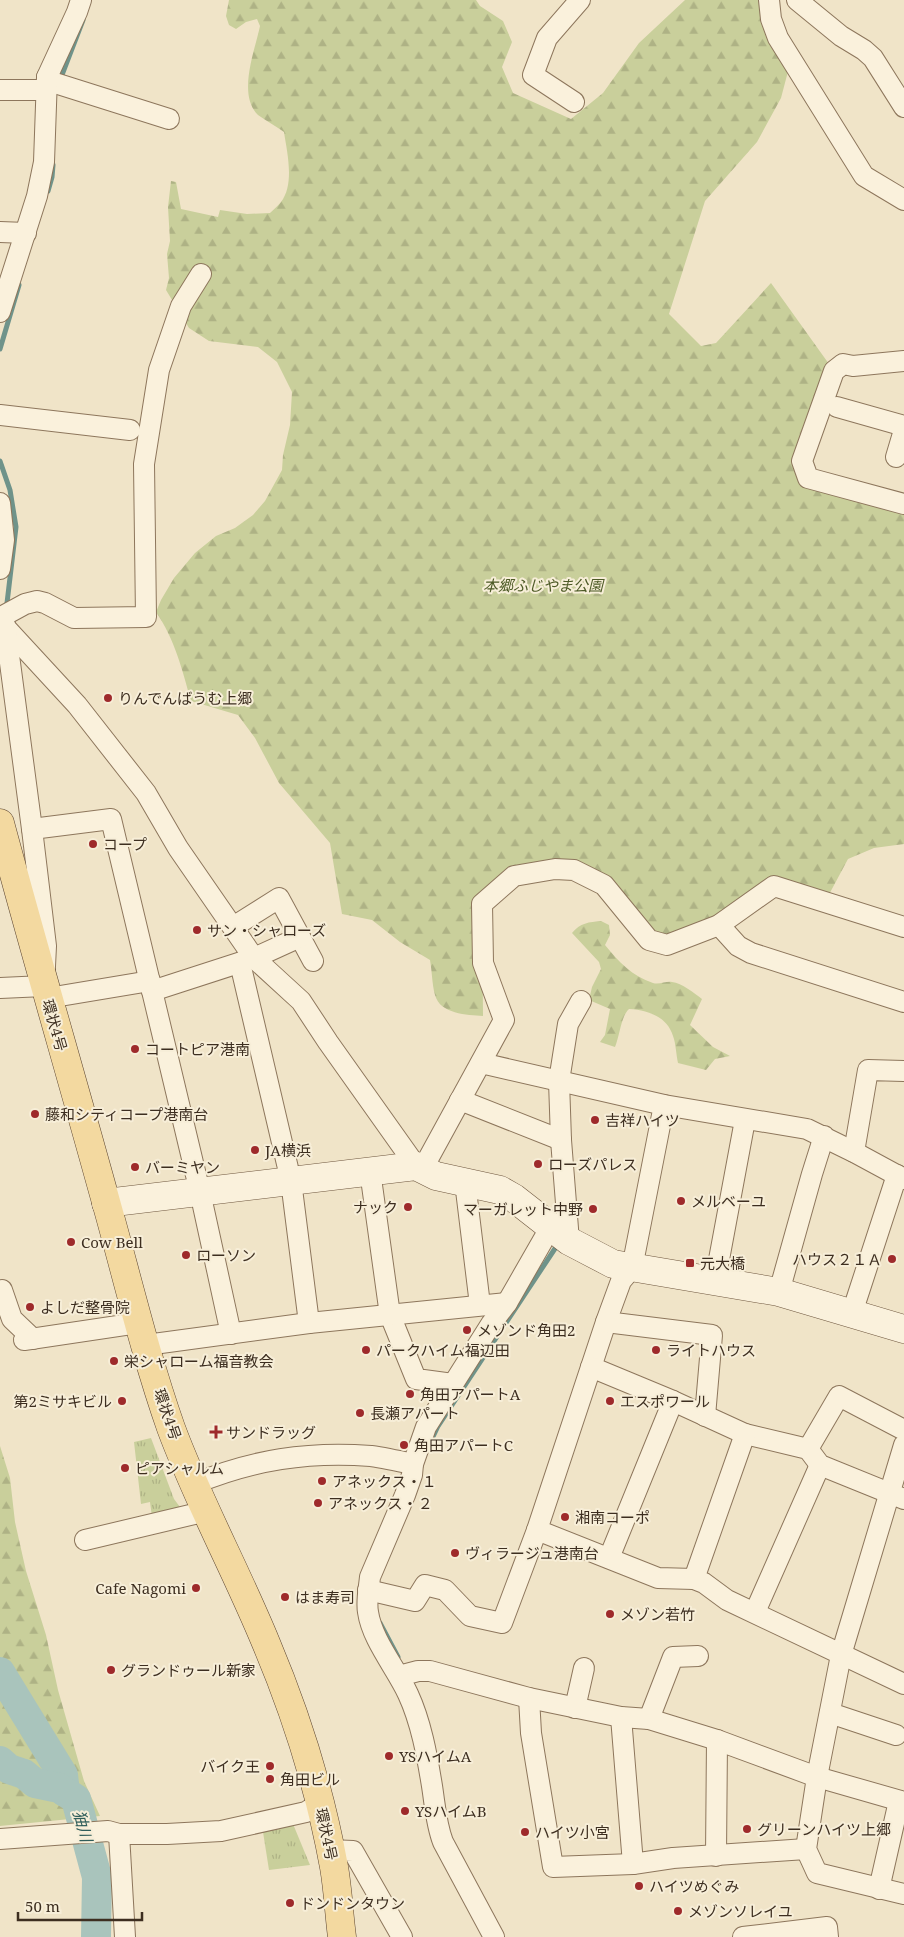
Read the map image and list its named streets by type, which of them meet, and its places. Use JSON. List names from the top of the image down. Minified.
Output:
{"streets":{"main road":["環状4号"]},"water":["㹨川"],"parks":["本郷ふじやま公園"],"places":{"other":["りんでんばうむ上郷","コープ","サン・シャローズ","コートピア港南","藤和シティコープ港南台","吉祥ハイツ","JA横浜","ローズパレス","バーミヤン","メルベーユ","ナック","マーガレット中野","Cow Bell","ローソン","ハウス２１Ａ","よしだ整骨院","メゾンド角田2","パークハイム福辺田","ライトハウス","栄シャローム福音教会","角田アパートA","第2ミサキビル","エスポワール","長瀬アパート","角田アパートC","ピアシャルム","アネックス・１","アネックス・２","湘南コーポ","ヴィラージュ港南台","Cafe Nagomi","はま寿司","メゾン若竹","グランドゥール新家","YSハイムA","バイク王","角田ビル","YSハイムB","グリーンハイツ上郷","ハイツ小宮","ハイツめぐみ","ドンドンタウン","メゾンソレイユ"],"transit":["元大橋"],"health":["サンドラッグ"]},"scale_bar":"50 m"}
